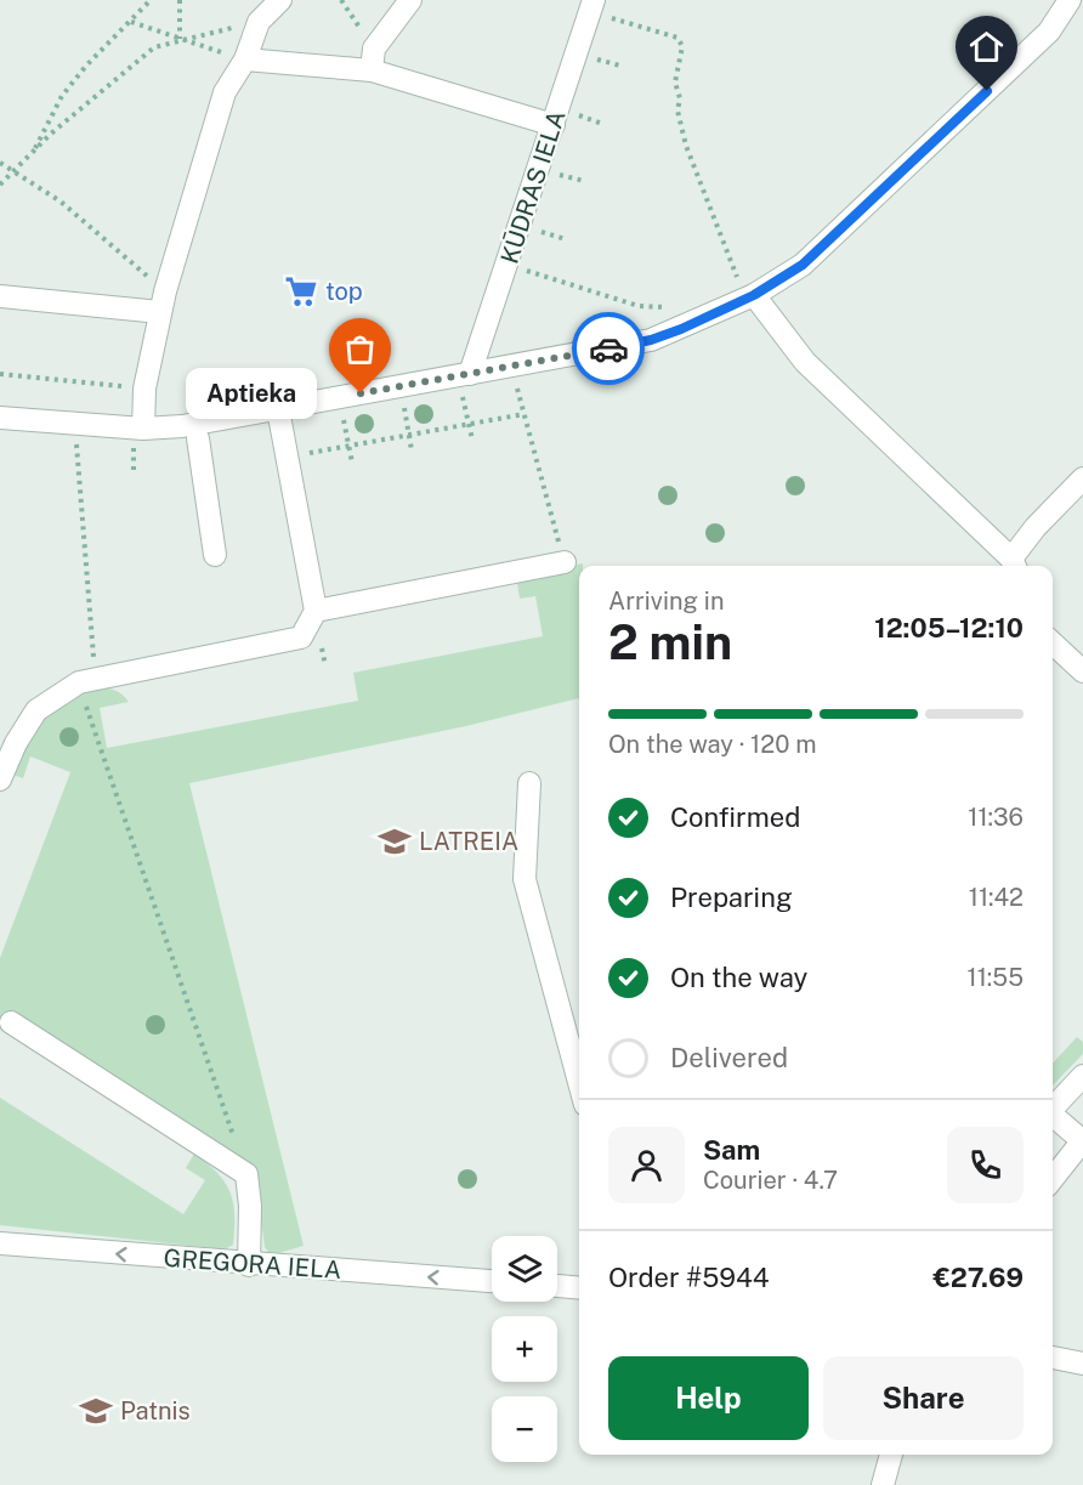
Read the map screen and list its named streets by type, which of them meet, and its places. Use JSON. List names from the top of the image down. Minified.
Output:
{"streets":{"street":["KŪDRAS IELA","GREGORA IELA"]},"one_way":["GREGORA IELA"],"places":{"supermarket":["top"],"other":["Aptieka"],"school or university":["LATREIA","Patnis"]},"page":{"bubble":"Aptieka","heading":["2 min","Arriving in","12:05–12:10"],"panel":["Sam","Courier · 4.7","Order #5944","€27.69"],"bar":"On the way · 120 m","list":[["Confirmed","11:36"],["Preparing","11:42"],["On the way","11:55"],"Delivered"],"map_buttons":["+","−"],"buttons":["Help","Share"]}}
